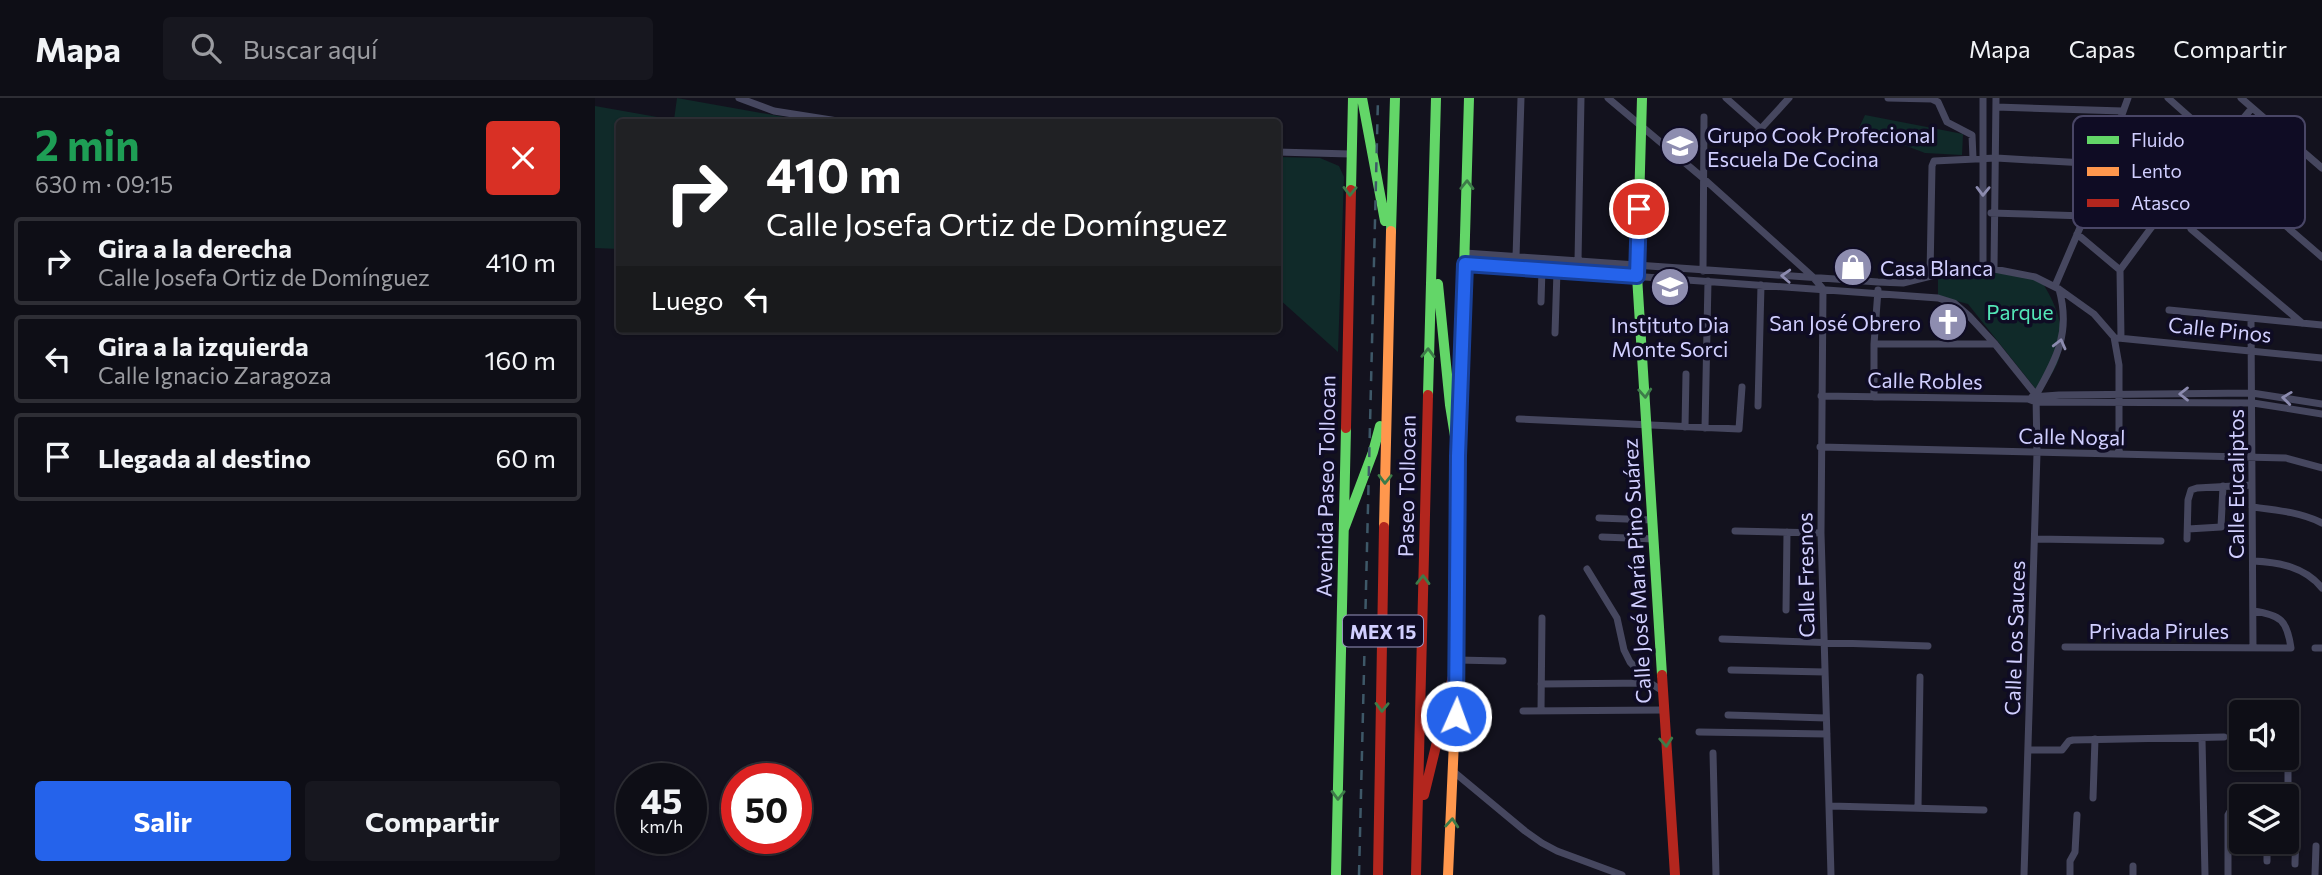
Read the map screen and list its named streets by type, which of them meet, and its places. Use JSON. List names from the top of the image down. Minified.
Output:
{"streets":{"main road":["Avenida Paseo Tollocan","Paseo Tollocan","Calle José María Pino Suárez","MEX 15"],"street":["Calle Pinos","Calle Robles","Calle Nogal","Calle Eucaliptos","Calle Fresnos","Privada Pirules","Calle Los Sauces"]},"crossings":[["Calle Pinos","Calle Eucaliptos"],["Calle Robles","Calle Fresnos"],["Calle Robles","Calle Los Sauces"],["Calle Nogal","Calle Eucaliptos"],["Calle Nogal","Calle Fresnos"],["Calle Nogal","Calle Los Sauces"],["Calle Eucaliptos","Privada Pirules"]],"one_way":["Calle José María Pino Suárez"],"parks":["Parque"],"places":{"school or university":["Grupo Cook Profecional Escuela De Cocina","Instituto Dia Monte Sorci"],"shop":["Casa Blanca"],"church":["San José Obrero"]},"legend":["Fluido","Lento","Atasco"],"page":{"header":"Mapa","search":"Buscar aquí","nav":["Mapa","Capas","Compartir"],"heading":["2 min","630 m · 09:15"],"turn":["410 m","Calle Josefa Ortiz de Domínguez"],"list":[{"name":"Gira a la derecha","note":"Calle Josefa Ortiz de Domínguez","value":"410 m"},{"name":"Gira a la izquierda","note":"Calle Ignacio Zaragoza","value":"160 m"},{"name":"Llegada al destino","value":"60 m"}],"then":"Luego","speed":"45 km/h","limit":"50","buttons":["Salir","Compartir"]}}
